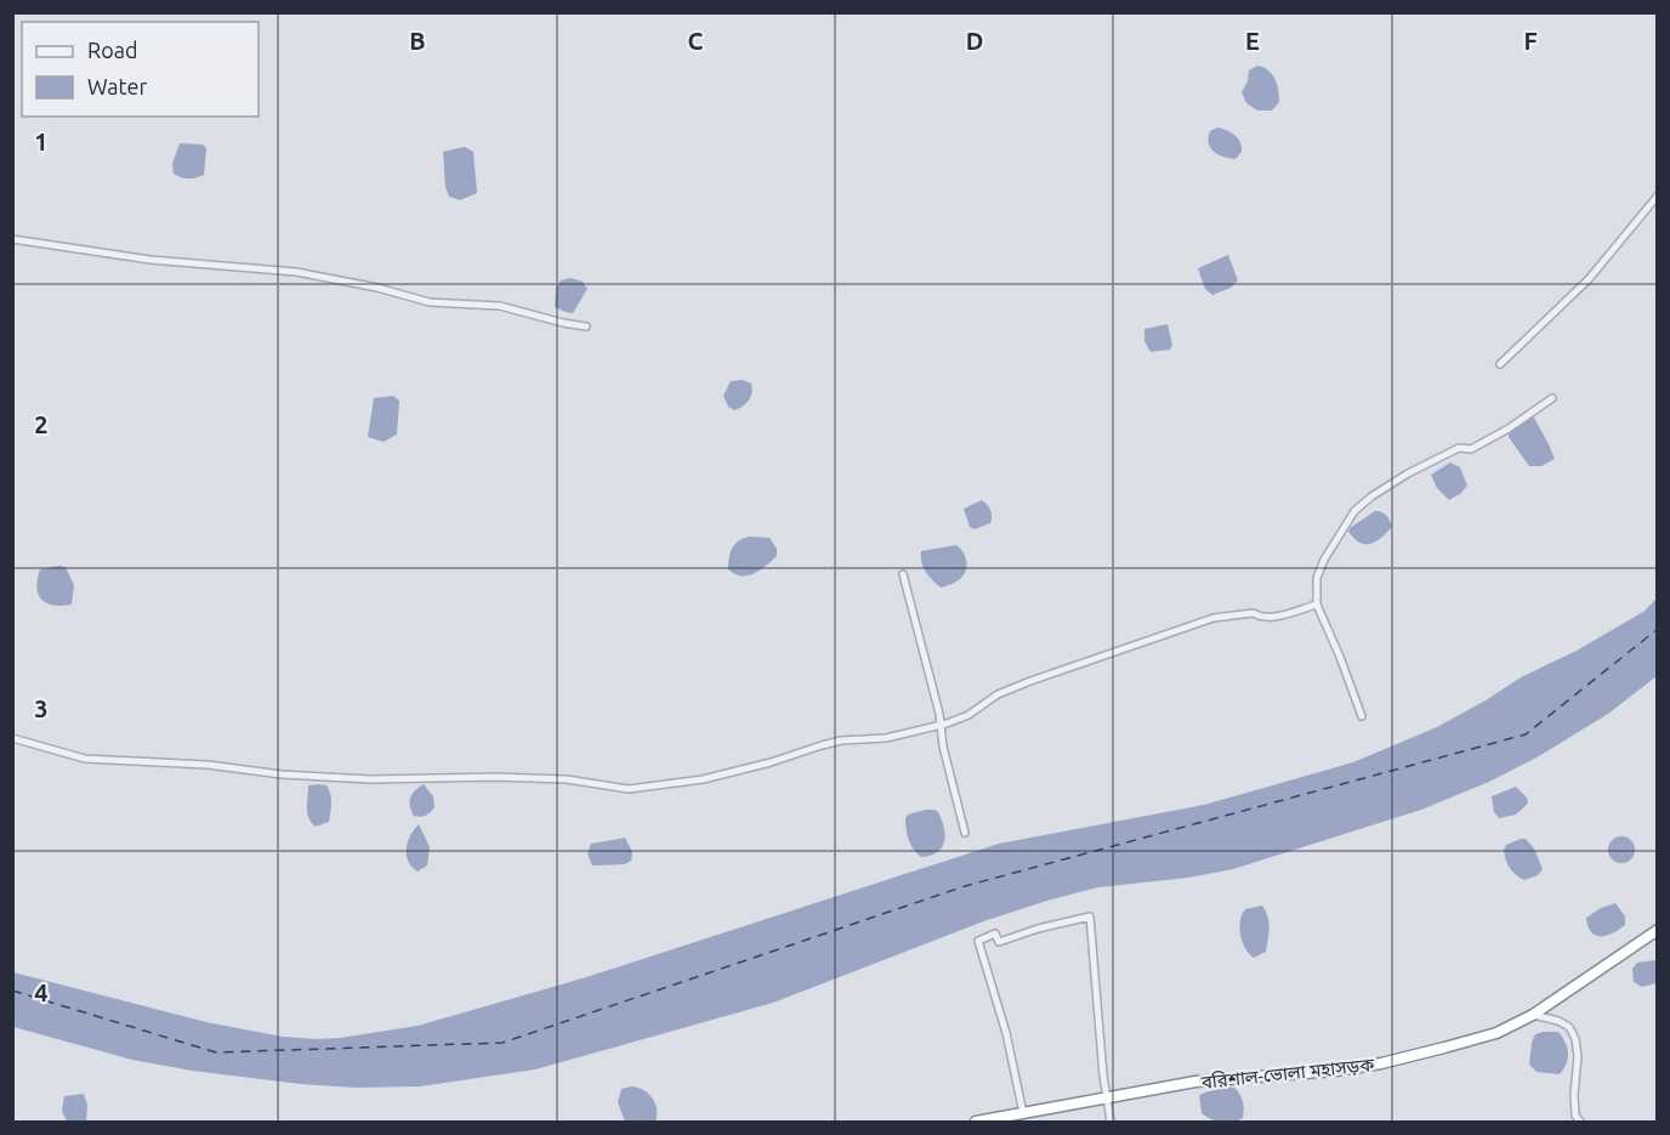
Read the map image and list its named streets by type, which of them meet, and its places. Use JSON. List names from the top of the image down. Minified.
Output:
{"streets":{"highway":["বরিশাল-ভোলা মহাসড়ক"]},"legend":["Road","Water"],"grid":{"columns":["B","C","D","E","F"],"rows":["1","2","3","4"]}}
